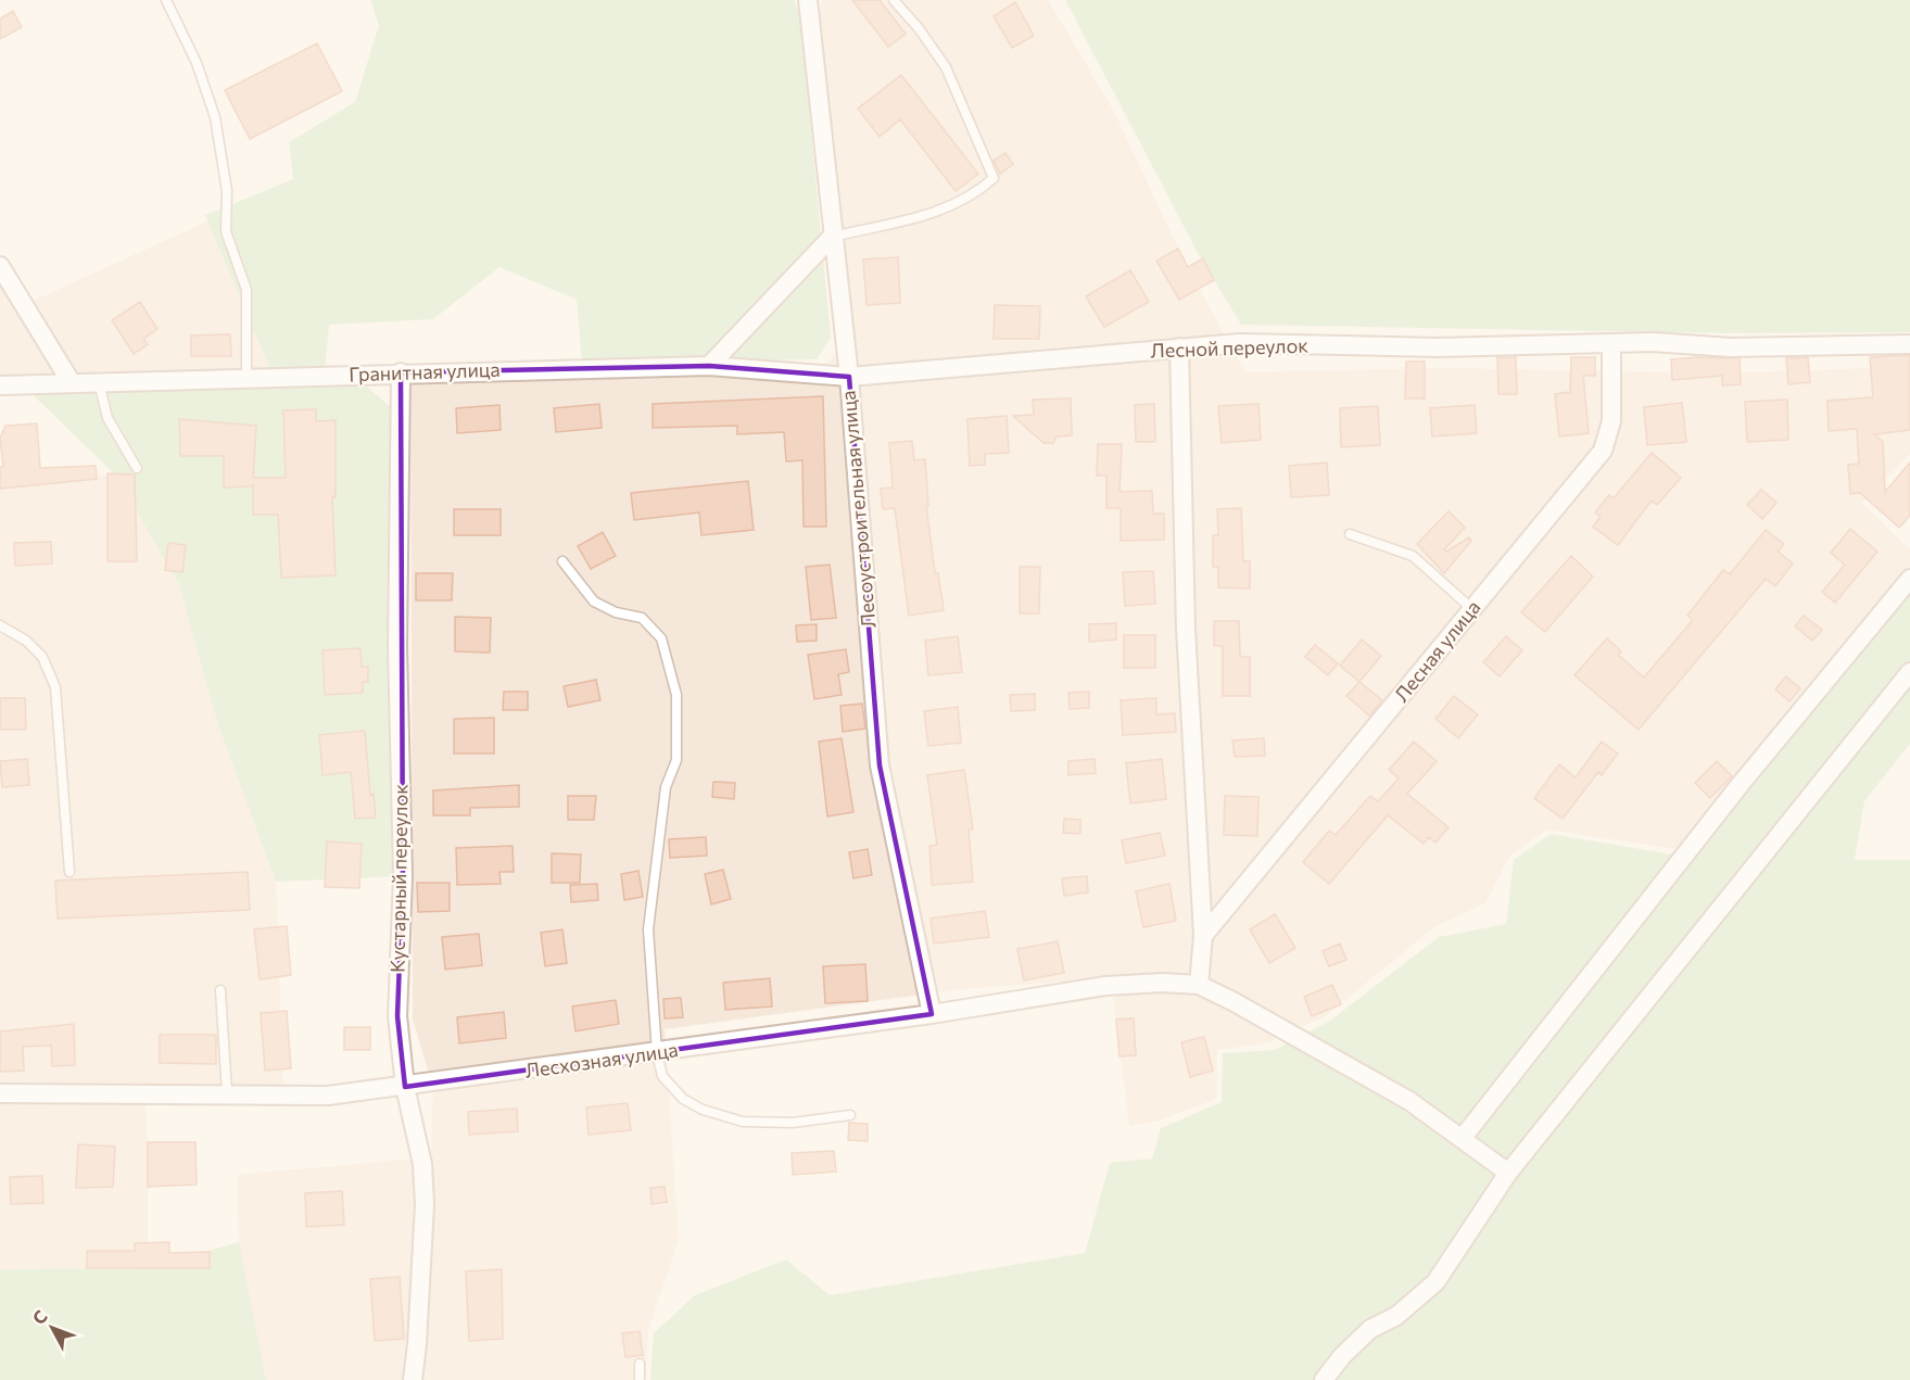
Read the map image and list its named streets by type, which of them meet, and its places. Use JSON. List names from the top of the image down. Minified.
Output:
{"streets":{"street":["Лесной переулок","Гранитная улица","Лесоустроительная улица","Лесная улица","Кустарный переулок","Лесхозная улица"]},"crossings":[["Лесной переулок","Гранитная улица"],["Лесной переулок","Лесоустроительная улица"],["Лесной переулок","Лесная улица"],["Гранитная улица","Лесоустроительная улица"],["Гранитная улица","Кустарный переулок"],["Лесоустроительная улица","Лесхозная улица"],["Кустарный переулок","Лесхозная улица"]],"north":"top left"}
